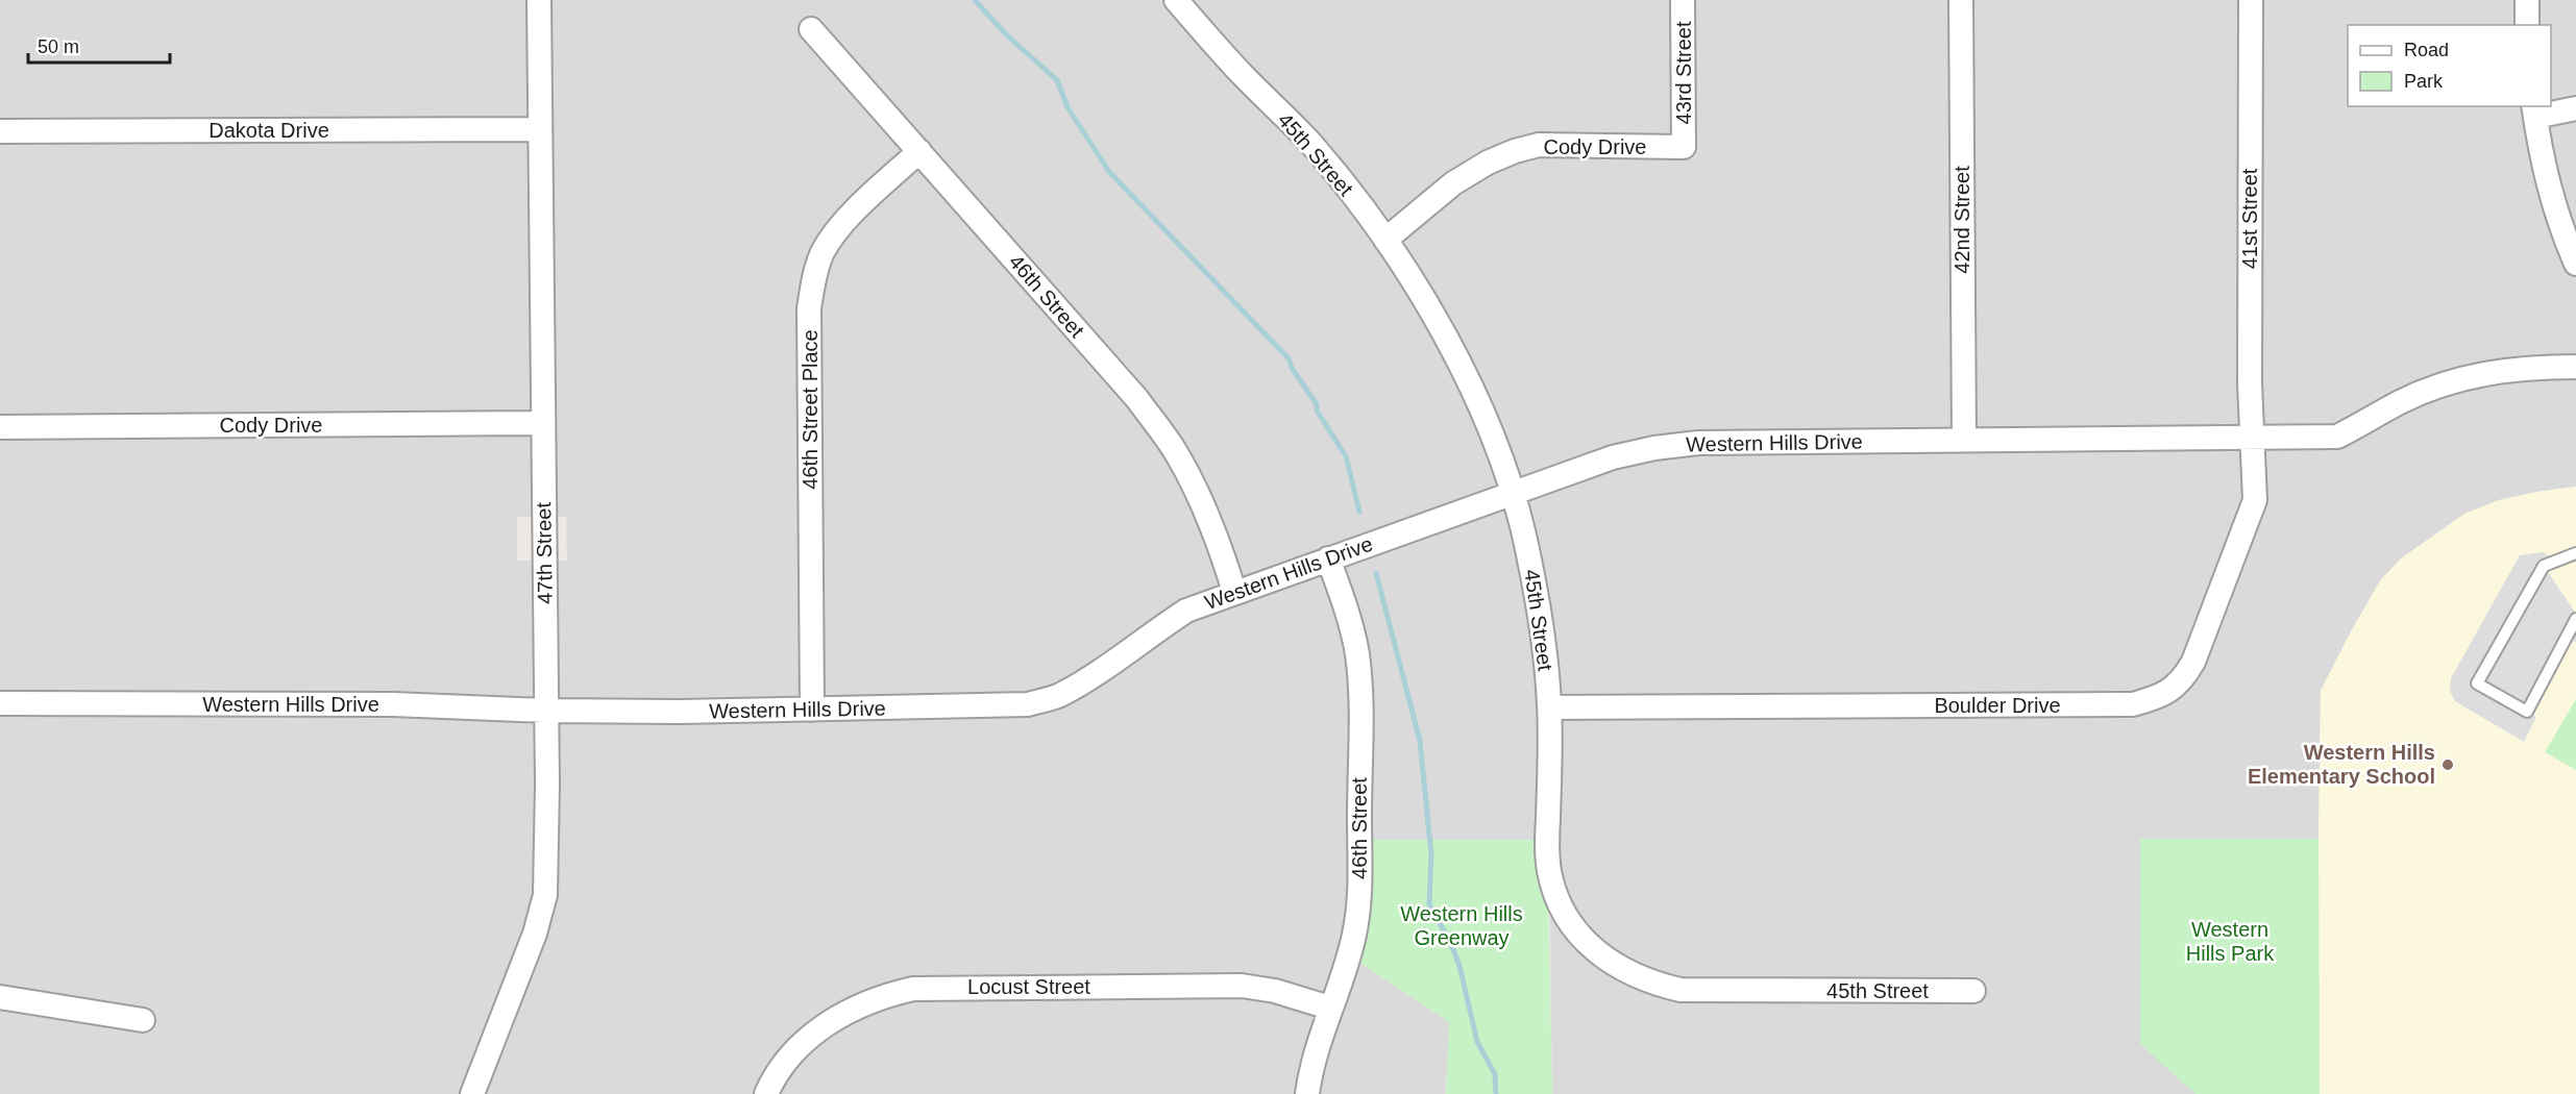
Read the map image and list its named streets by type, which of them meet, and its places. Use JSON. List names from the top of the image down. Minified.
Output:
{"streets":{"street":["43rd Street","Dakota Drive","Cody Drive","45th Street","41st Street","42nd Street","46th Street","46th Street Place","Western Hills Drive","47th Street","Boulder Drive","Locust Street"]},"crossings":[["43rd Street","Cody Drive"],["Dakota Drive","47th Street"],["Cody Drive","45th Street"],["Cody Drive","47th Street"],["45th Street","Western Hills Drive"],["45th Street","Boulder Drive"],["41st Street","Western Hills Drive"],["41st Street","Boulder Drive"],["42nd Street","Western Hills Drive"],["46th Street","46th Street Place"],["46th Street","Western Hills Drive"],["46th Street","Locust Street"],["46th Street Place","Western Hills Drive"],["Western Hills Drive","47th Street"],["Western Hills Drive","Boulder Drive"]],"parks":["Western Hills Greenway","Western Hills Park"],"places":["Western Hills Elementary School"],"legend":["Road","Park"],"scale_bar":"50 m"}
